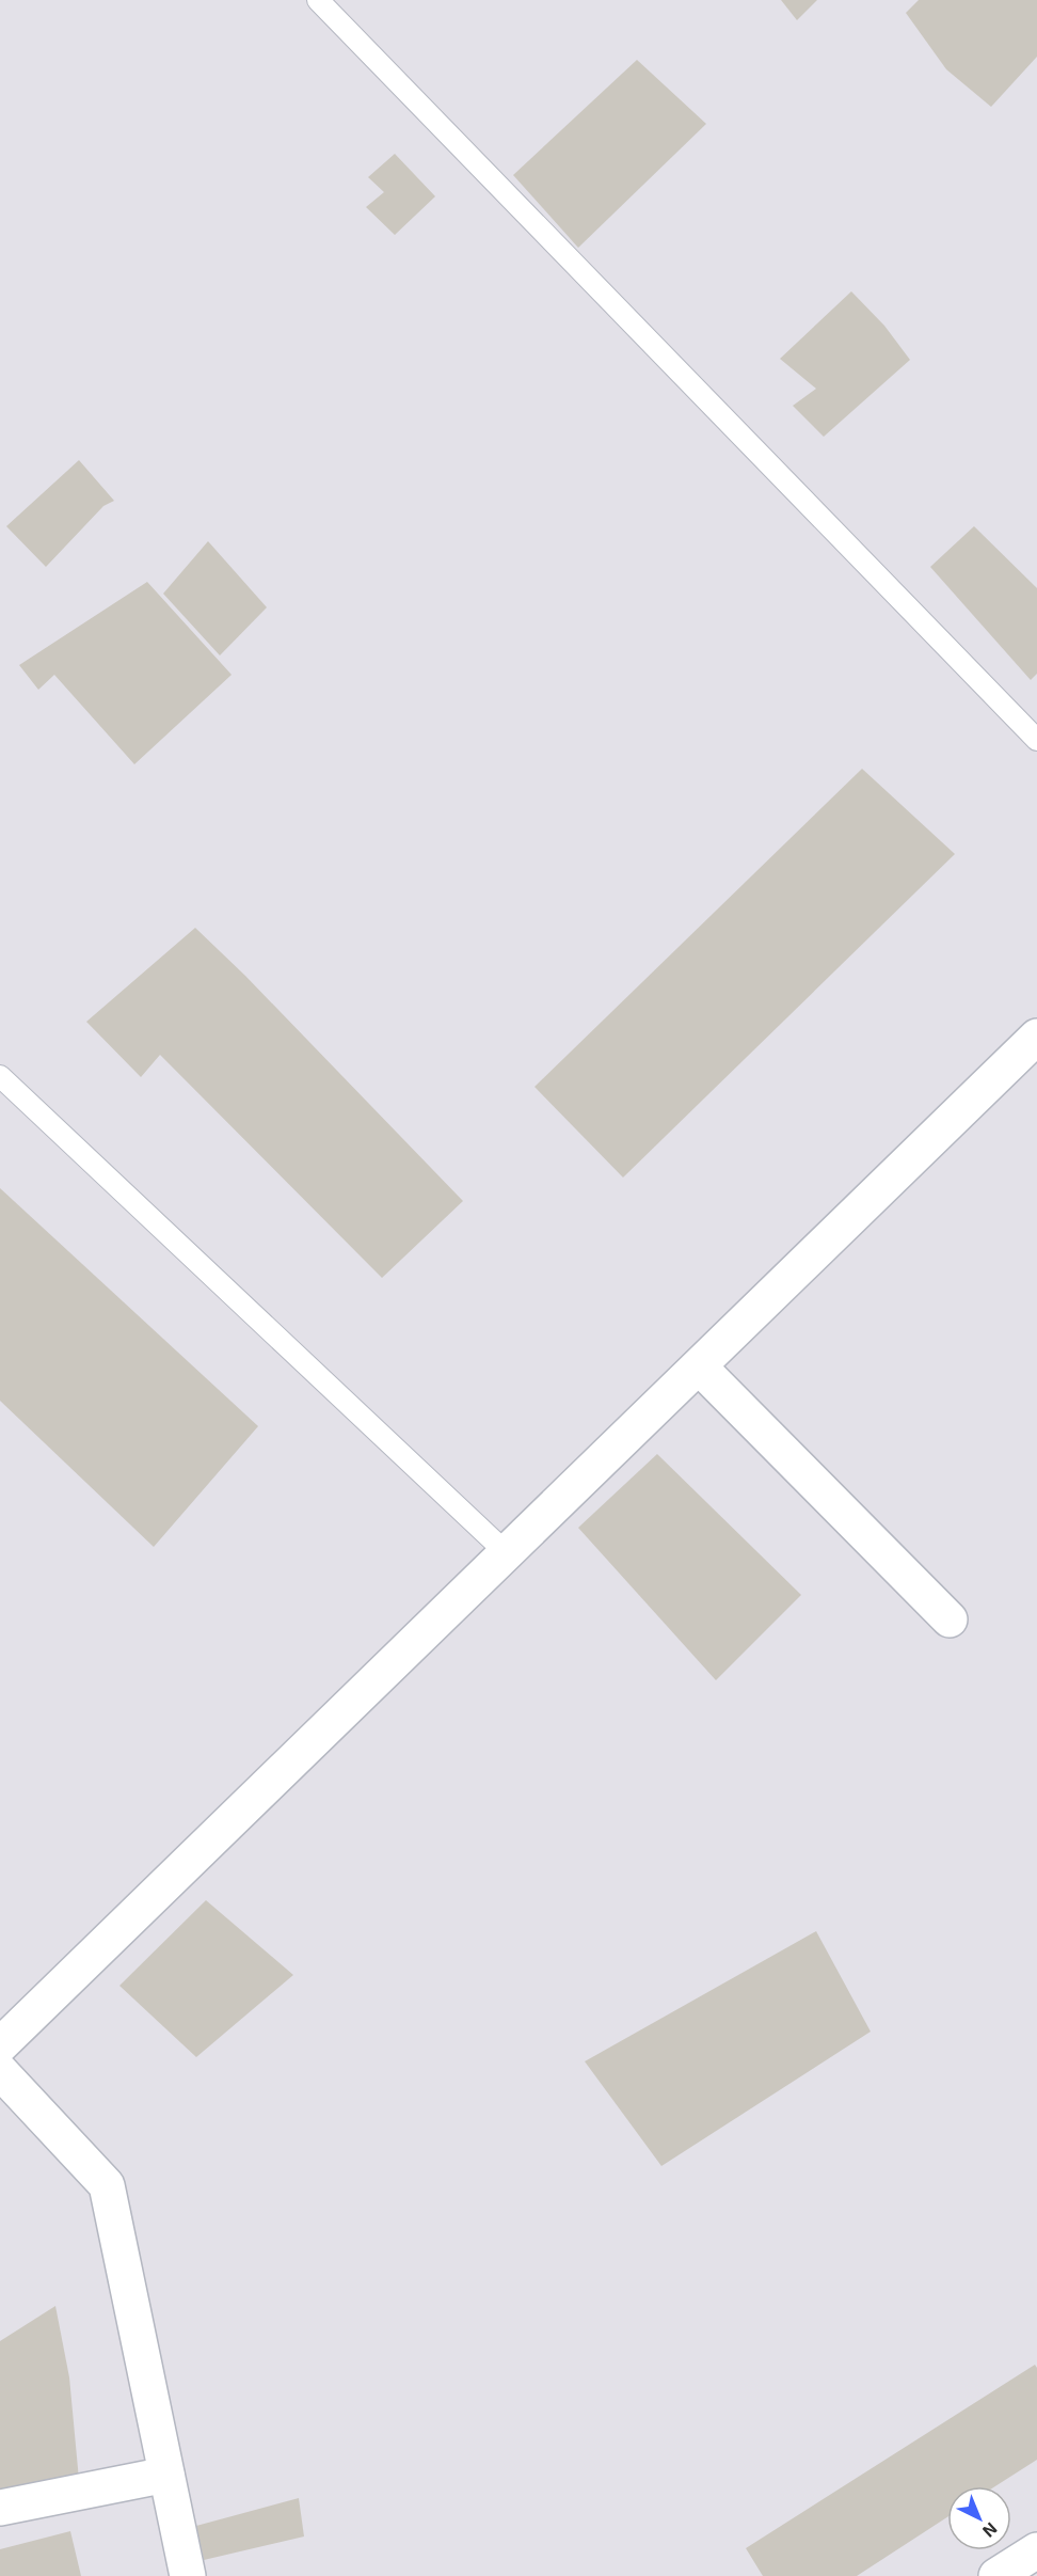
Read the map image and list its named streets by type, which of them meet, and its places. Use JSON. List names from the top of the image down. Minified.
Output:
{"north":"bottom right"}
